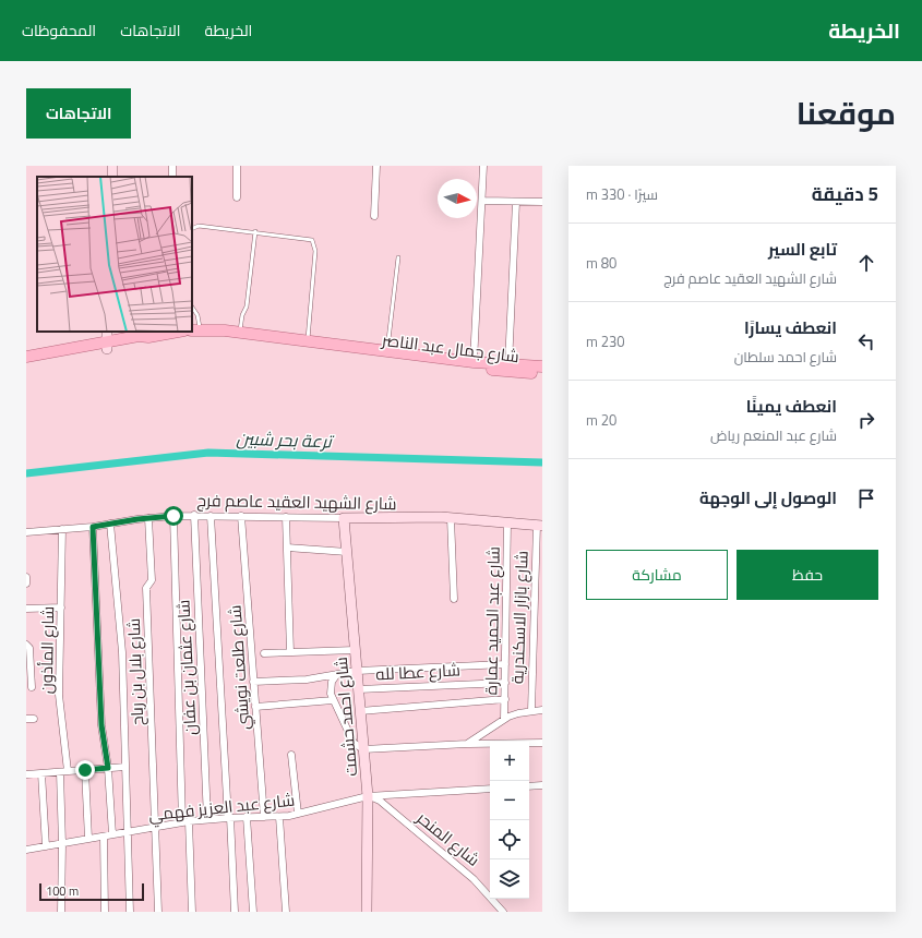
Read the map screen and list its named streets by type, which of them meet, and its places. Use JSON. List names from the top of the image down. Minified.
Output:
{"streets":{"main road":["شارع جمال عبد الناصر"],"street":["شارع الشهيد العقيد عاصم فرج","شارع بازار الاسكندرية","شارع عبد الحميد عمارة","شارع المأذون","شارع عثمان بن عفان","شارع طلعت نويشي","شارع بلال بن رباح","شارع عطا لله","شارع احمد حشمت","شارع عبد العزيز فهمي","شارع المنحر"]},"crossings":[["شارع الشهيد العقيد عاصم فرج","شارع بازار الاسكندرية"],["شارع الشهيد العقيد عاصم فرج","شارع عبد الحميد عمارة"],["شارع الشهيد العقيد عاصم فرج","شارع المأذون"],["شارع الشهيد العقيد عاصم فرج","شارع عثمان بن عفان"],["شارع الشهيد العقيد عاصم فرج","شارع طلعت نويشي"],["شارع الشهيد العقيد عاصم فرج","شارع بلال بن رباح"],["شارع الشهيد العقيد عاصم فرج","شارع احمد حشمت"],["شارع عبد الحميد عمارة","شارع عطا لله"],["شارع عثمان بن عفان","شارع عبد العزيز فهمي"],["شارع طلعت نويشي","شارع عبد العزيز فهمي"],["شارع بلال بن رباح","شارع عبد العزيز فهمي"],["شارع عطا لله","شارع احمد حشمت"],["شارع احمد حشمت","شارع عبد العزيز فهمي"],["شارع احمد حشمت","شارع المنحر"],["شارع عبد العزيز فهمي","شارع المنحر"]],"water":["ترعة بحر شبين"],"scale_bar":"100 m","north":"right","page":{"header":"الخريطة","nav":["الخريطة","الاتجاهات","المحفوظات"],"title":"موقعنا","buttons":["الاتجاهات",["حفظ","مشاركة"]],"heading":["5 دقيقة","سيرًا · 330 m"],"list":[["تابع السير","شارع الشهيد العقيد عاصم فرج","80 m"],["انعطف يسارًا","شارع احمد سلطان","230 m"],["انعطف يمينًا","شارع عبد المنعم رياض","20 m"],"الوصول إلى الوجهة"],"map_buttons":["+","−"],"scale":"100 m"}}
